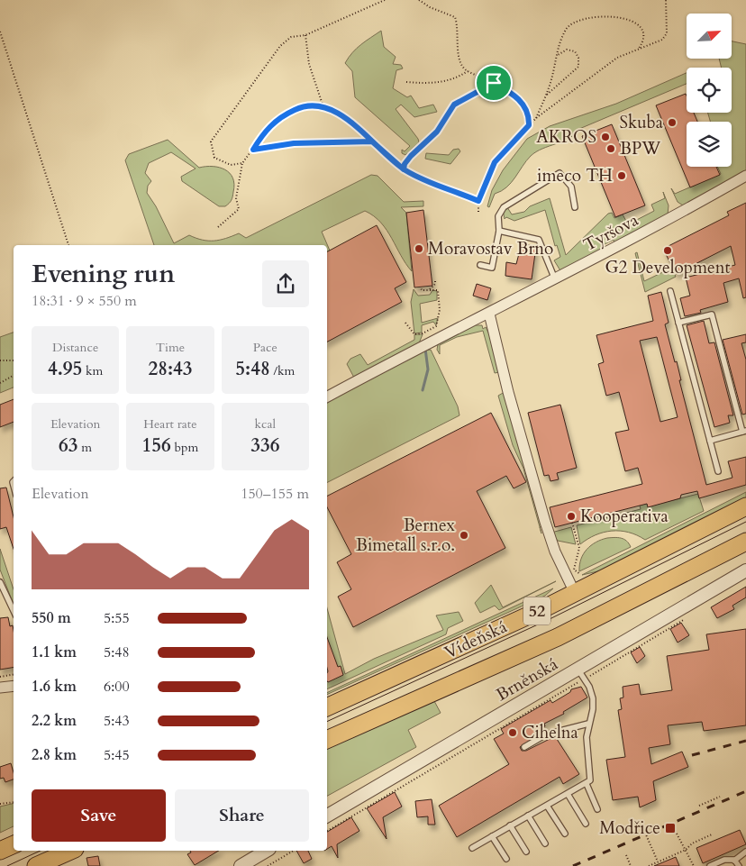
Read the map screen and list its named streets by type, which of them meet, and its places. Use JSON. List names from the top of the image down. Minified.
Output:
{"streets":{"highway":["52","Vídeňská"],"street":["Tyršova","Brněnská"]},"places":{"other":["Skuba","AKROS","BPW","imeco TH","Moravostav Brno","G2 Development","Kooperativa","Bernex Bimetall s.r.o.","Cihelna"],"transit":["Modřice"]},"north":"top right","page":{"heading":["Evening run","18:31 · 9 × 550 m"],"stats":[["Distance","4.95 km"],["Time","28:43"],["Pace","5:48 /km"],["Elevation","63 m"],["Heart rate","156 bpm"],["kcal","336"]],"chart":["Elevation","150–155 m"],"list":[{"name":"550 m","note":"5:55"},{"name":"1.1 km","note":"5:48"},{"name":"1.6 km","note":"6:00"},{"name":"2.2 km","note":"5:43"},{"name":"2.8 km","note":"5:45"}],"buttons":["Save","Share"]}}
